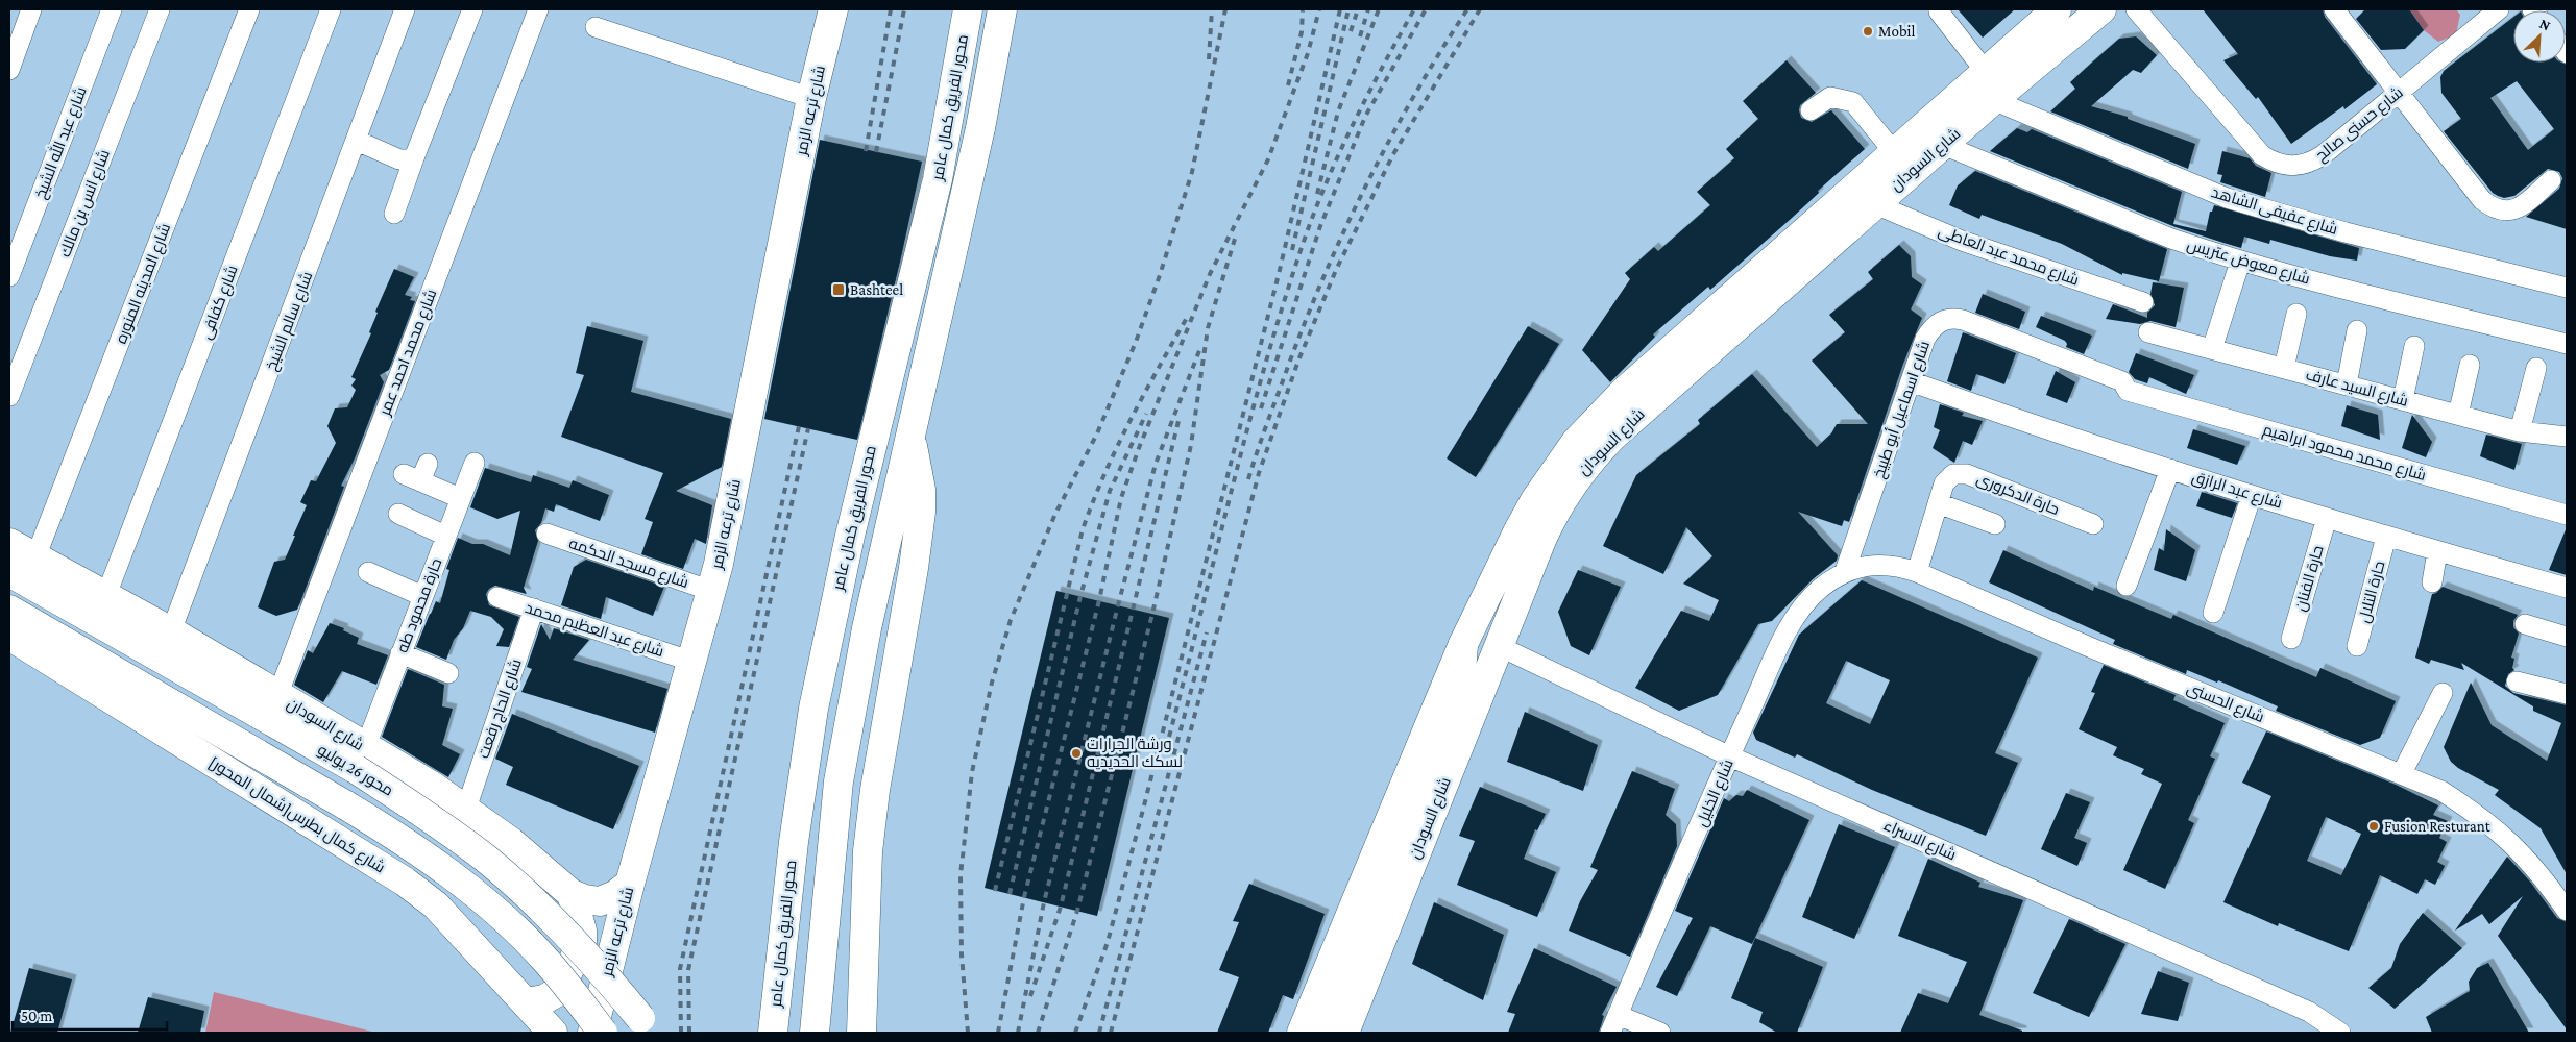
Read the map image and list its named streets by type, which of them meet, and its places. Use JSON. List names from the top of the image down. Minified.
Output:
{"streets":{"main road":["محور الفريق كمال عامر","شارع ترعه الزمر","شارع السودان","محور 26 يوليو","شارع كمال بطرس[شمال المحور]"],"street":["شارع حسنى صالح","شارع عبد الله الشيخ","شارع انس بن مالك","شارع عفيفى الشاهد","شارع محمد عبد العاطى","شارع معوض عتريس","شارع المدينه المنوره","شارع كفافى","شارع سالم الشيخ","شارع محمد احمد عمر","شارع السيد عارف","شارع اسماعيل أبو طبيخ","شارع محمد محمود ابراهيم","شارع عبد الرازق","حارة الدكرورى","شارع مسجد الحكمه","حارة الفنان","حارة التلال","حارة محمود طه","شارع عبد العظيم محمد","شارع الحسنى","شارع الحاج رفعت","شارع الخليل","شارع الاسراء"]},"crossings":[["شارع ترعه الزمر","شارع السودان"],["شارع ترعه الزمر","شارع مسجد الحكمه"],["شارع ترعه الزمر","شارع عبد العظيم محمد"],["شارع السودان","شارع عفيفى الشاهد"],["شارع السودان","شارع محمد عبد العاطى"],["شارع السودان","شارع معوض عتريس"],["شارع السودان","شارع المدينه المنوره"],["شارع السودان","شارع كفافى"],["شارع السودان","شارع سالم الشيخ"],["شارع السودان","شارع محمد احمد عمر"],["شارع السودان","حارة محمود طه"],["شارع السودان","شارع الحاج رفعت"],["شارع السودان","محور 26 يوليو"],["شارع السودان","شارع الاسراء"],["شارع اسماعيل أبو طبيخ","شارع محمد محمود ابراهيم"],["شارع اسماعيل أبو طبيخ","شارع عبد الرازق"],["شارع اسماعيل أبو طبيخ","شارع الحسنى"],["شارع اسماعيل أبو طبيخ","شارع الخليل"],["شارع عبد الرازق","حارة الفنان"],["شارع عبد الرازق","حارة التلال"],["حارة الدكرورى","شارع الحسنى"],["حارة محمود طه","محور 26 يوليو"],["شارع عبد العظيم محمد","شارع الحاج رفعت"],["شارع الحسنى","شارع الخليل"],["شارع الخليل","شارع الاسراء"]],"places":{"other":["Mobil","ورشة الجرارات لسكك الحديديه","Fusion Resturant"],"transit":["Bashteel"]},"scale_bar":"50 m","north":"top right"}
